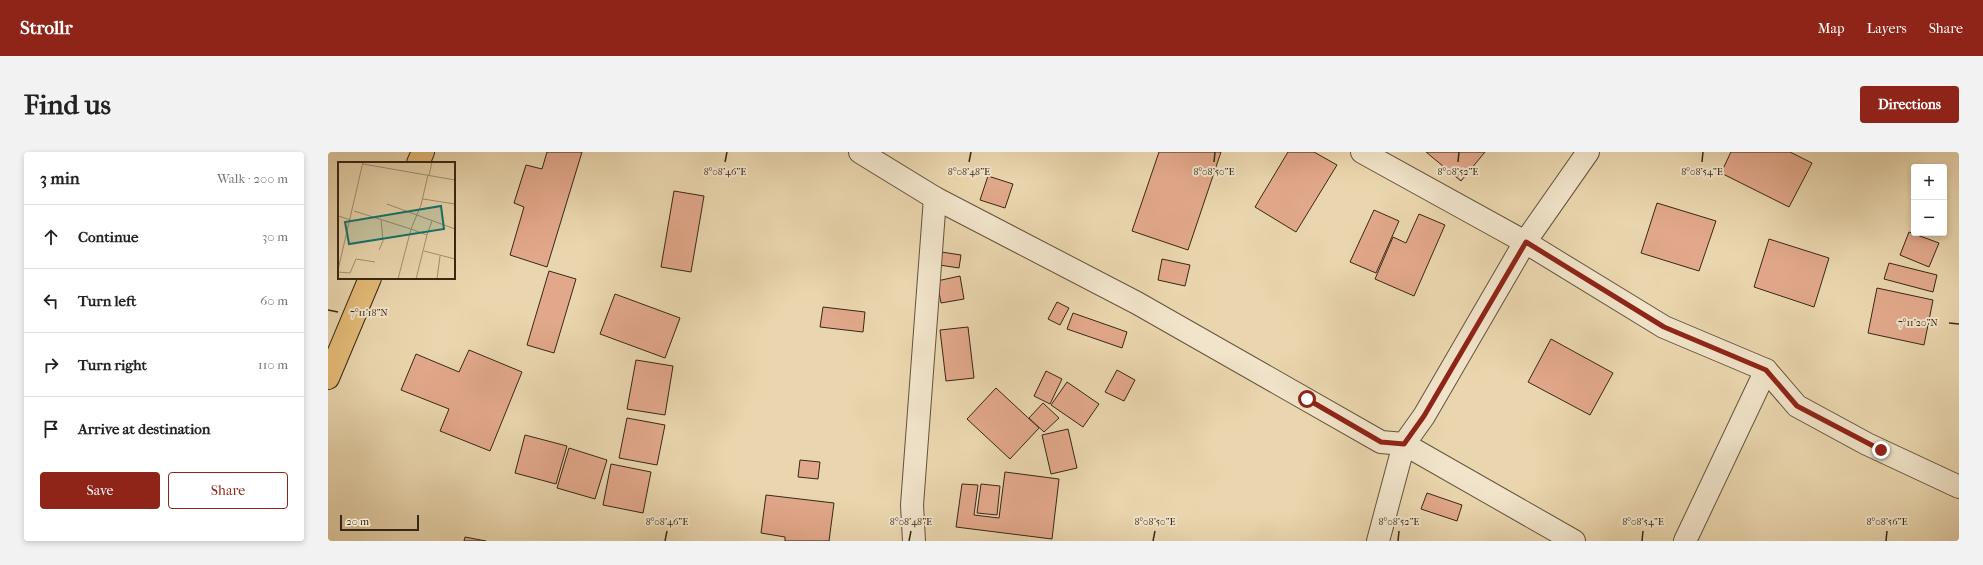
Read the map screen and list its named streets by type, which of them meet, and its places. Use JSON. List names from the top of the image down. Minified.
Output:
{"scale_bar":"20 m","page":{"header":"Strollr","nav":["Map","Layers","Share"],"buttons":["Directions",["Save","Share"]],"title":"Find us","heading":["3 min","Walk · 200 m"],"map_buttons":["+","−"],"list":[["Continue","30 m"],["Turn left","60 m"],["Turn right","110 m"],"Arrive at destination"],"scale":"20 m"},"coordinates":["8°08'46\"E","8°08'48\"E","8°08'50\"E","8°08'52\"E","8°08'54\"E","7°11'18\"N","7°11'20\"N","8°08'56\"E"]}
